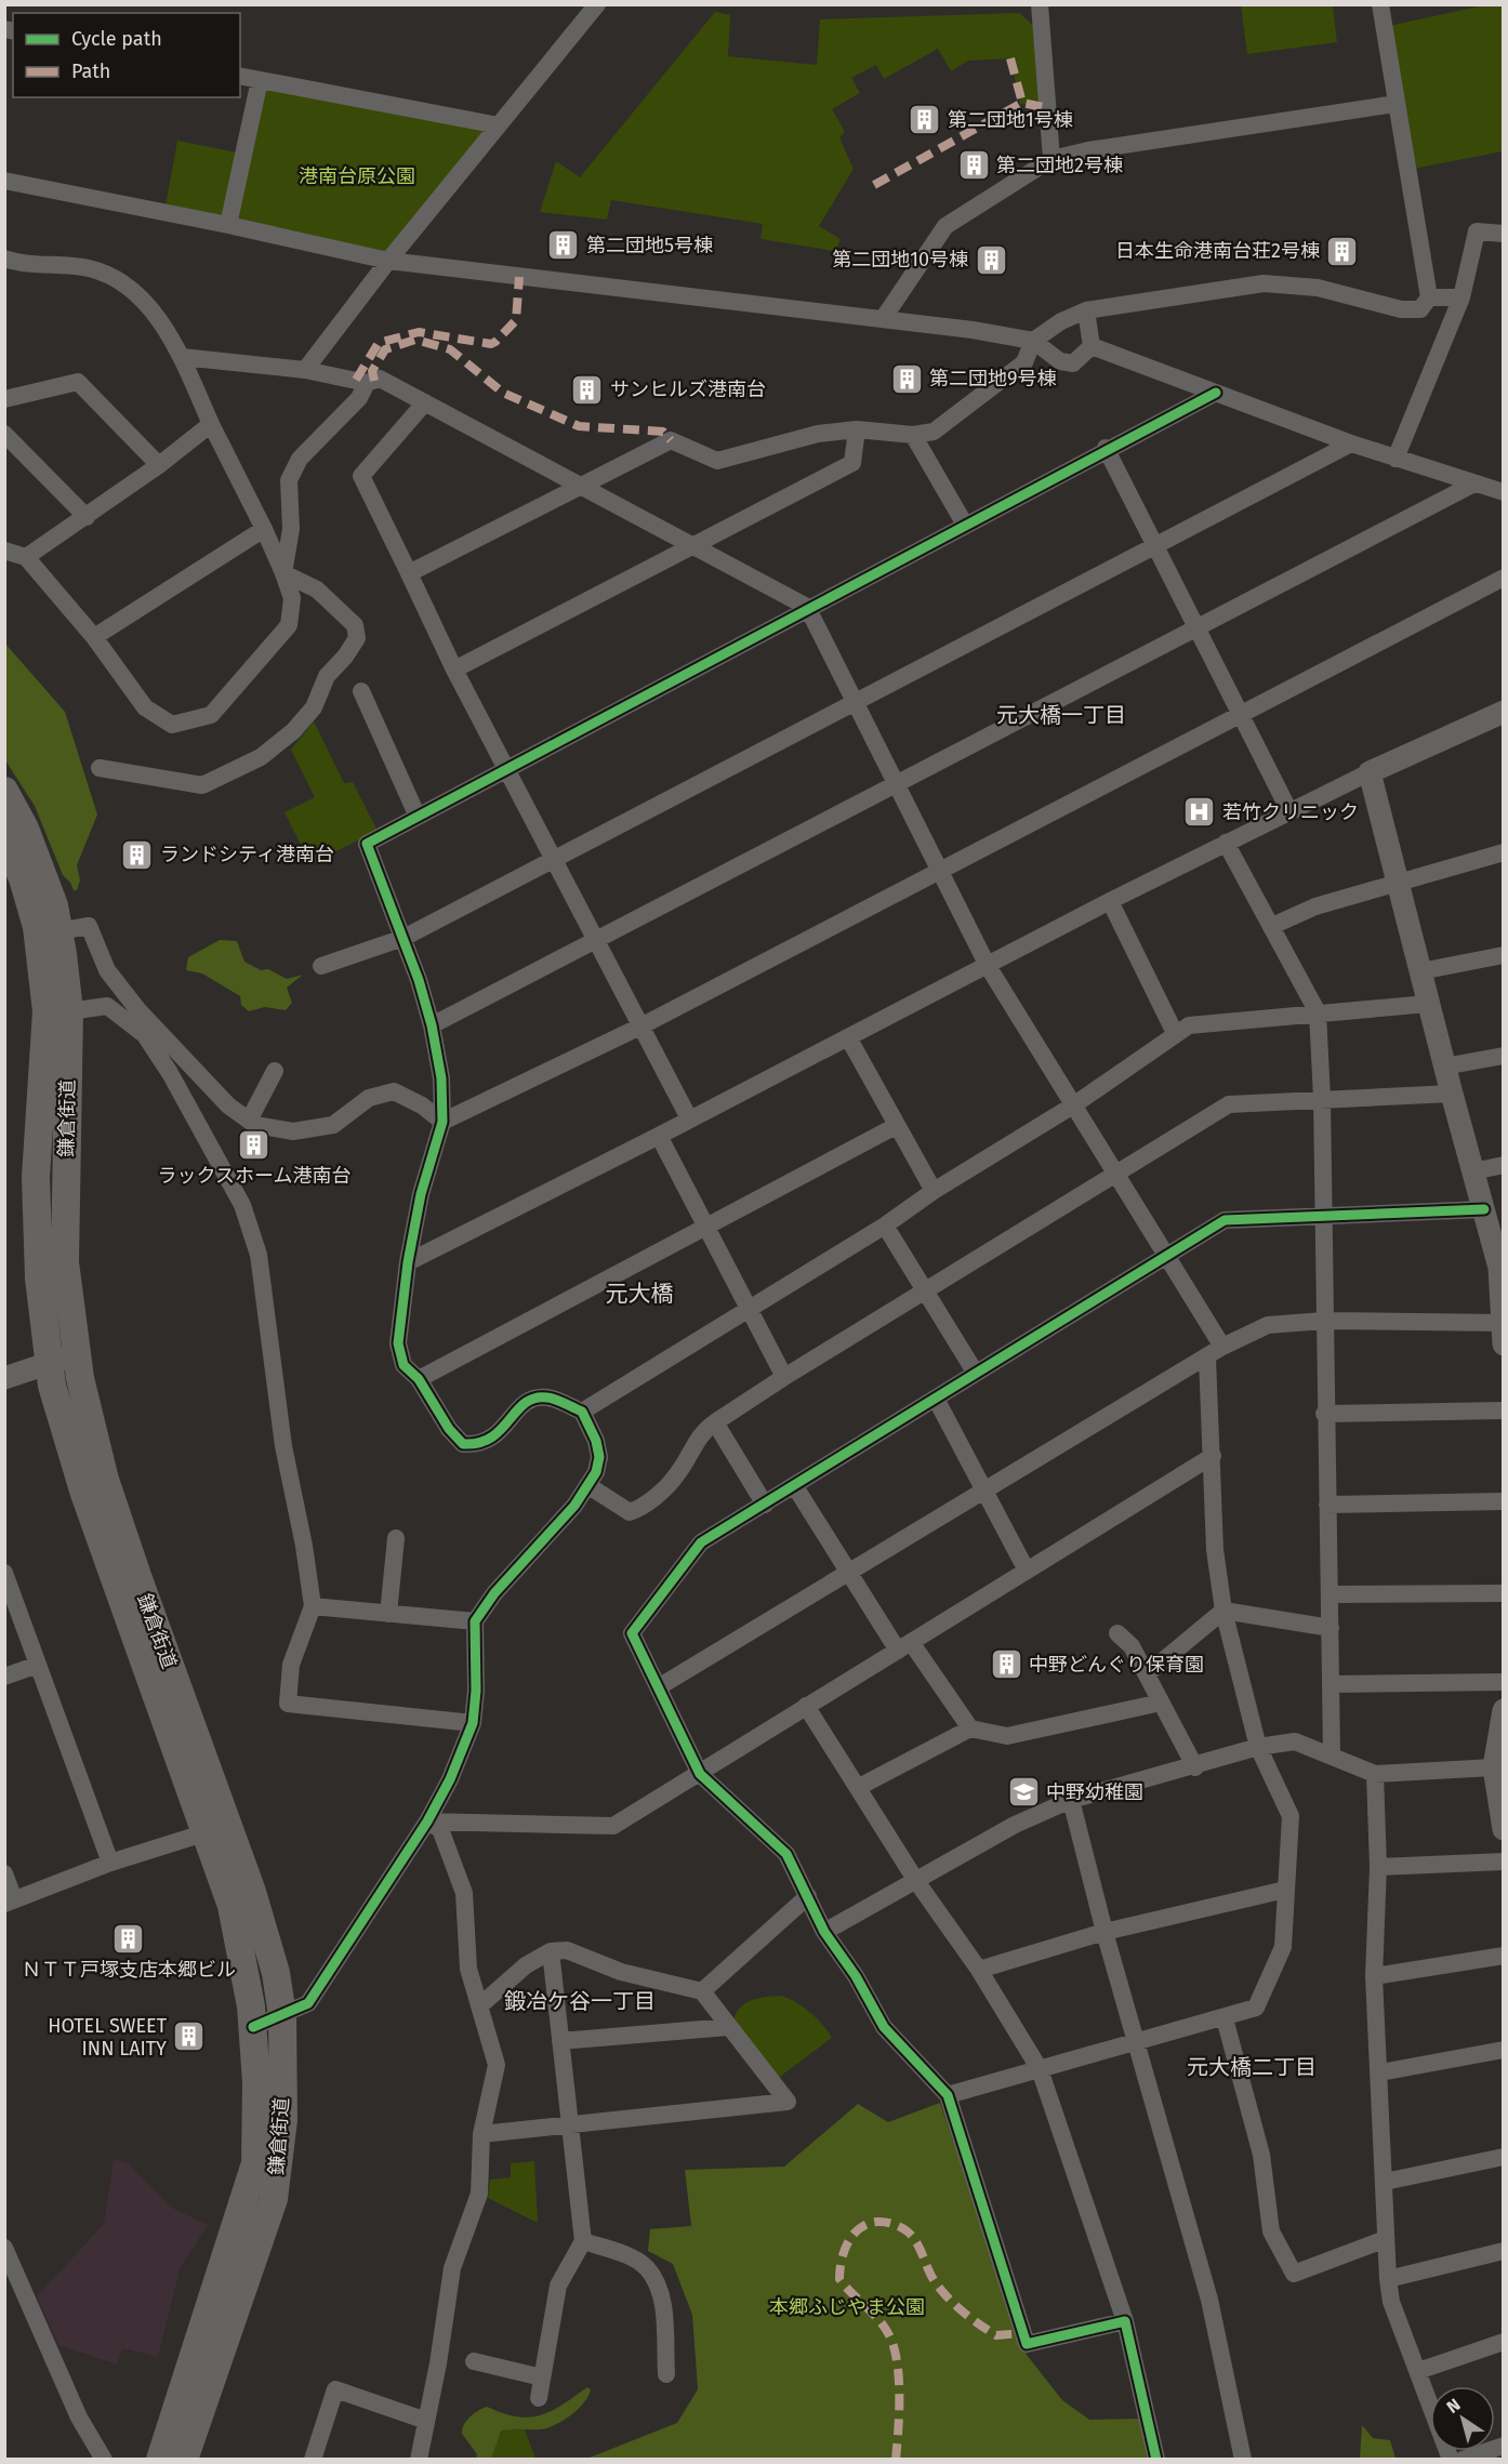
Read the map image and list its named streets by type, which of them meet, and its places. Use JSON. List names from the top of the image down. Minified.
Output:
{"streets":{"main road":["鎌倉街道"]},"districts":["元大橋一丁目","元大橋","鍛冶ケ谷一丁目","元大橋二丁目"],"parks":["港南台原公園","本郷ふじやま公園"],"places":{"building":["第二団地1号棟","第二団地2号棟","第二団地5号棟","日本生命港南台荘2号棟","第二団地10号棟","第二団地9号棟","サンヒルズ港南台","ランドシティ港南台","ラックスホーム港南台","中野どんぐり保育園","ＮＴＴ戸塚支店本郷ビル","HOTEL SWEET INN LAITY"],"hospital":["若竹クリニック"],"school or university":["中野幼稚園"]},"legend":["Cycle path","Path"],"north":"top left"}
